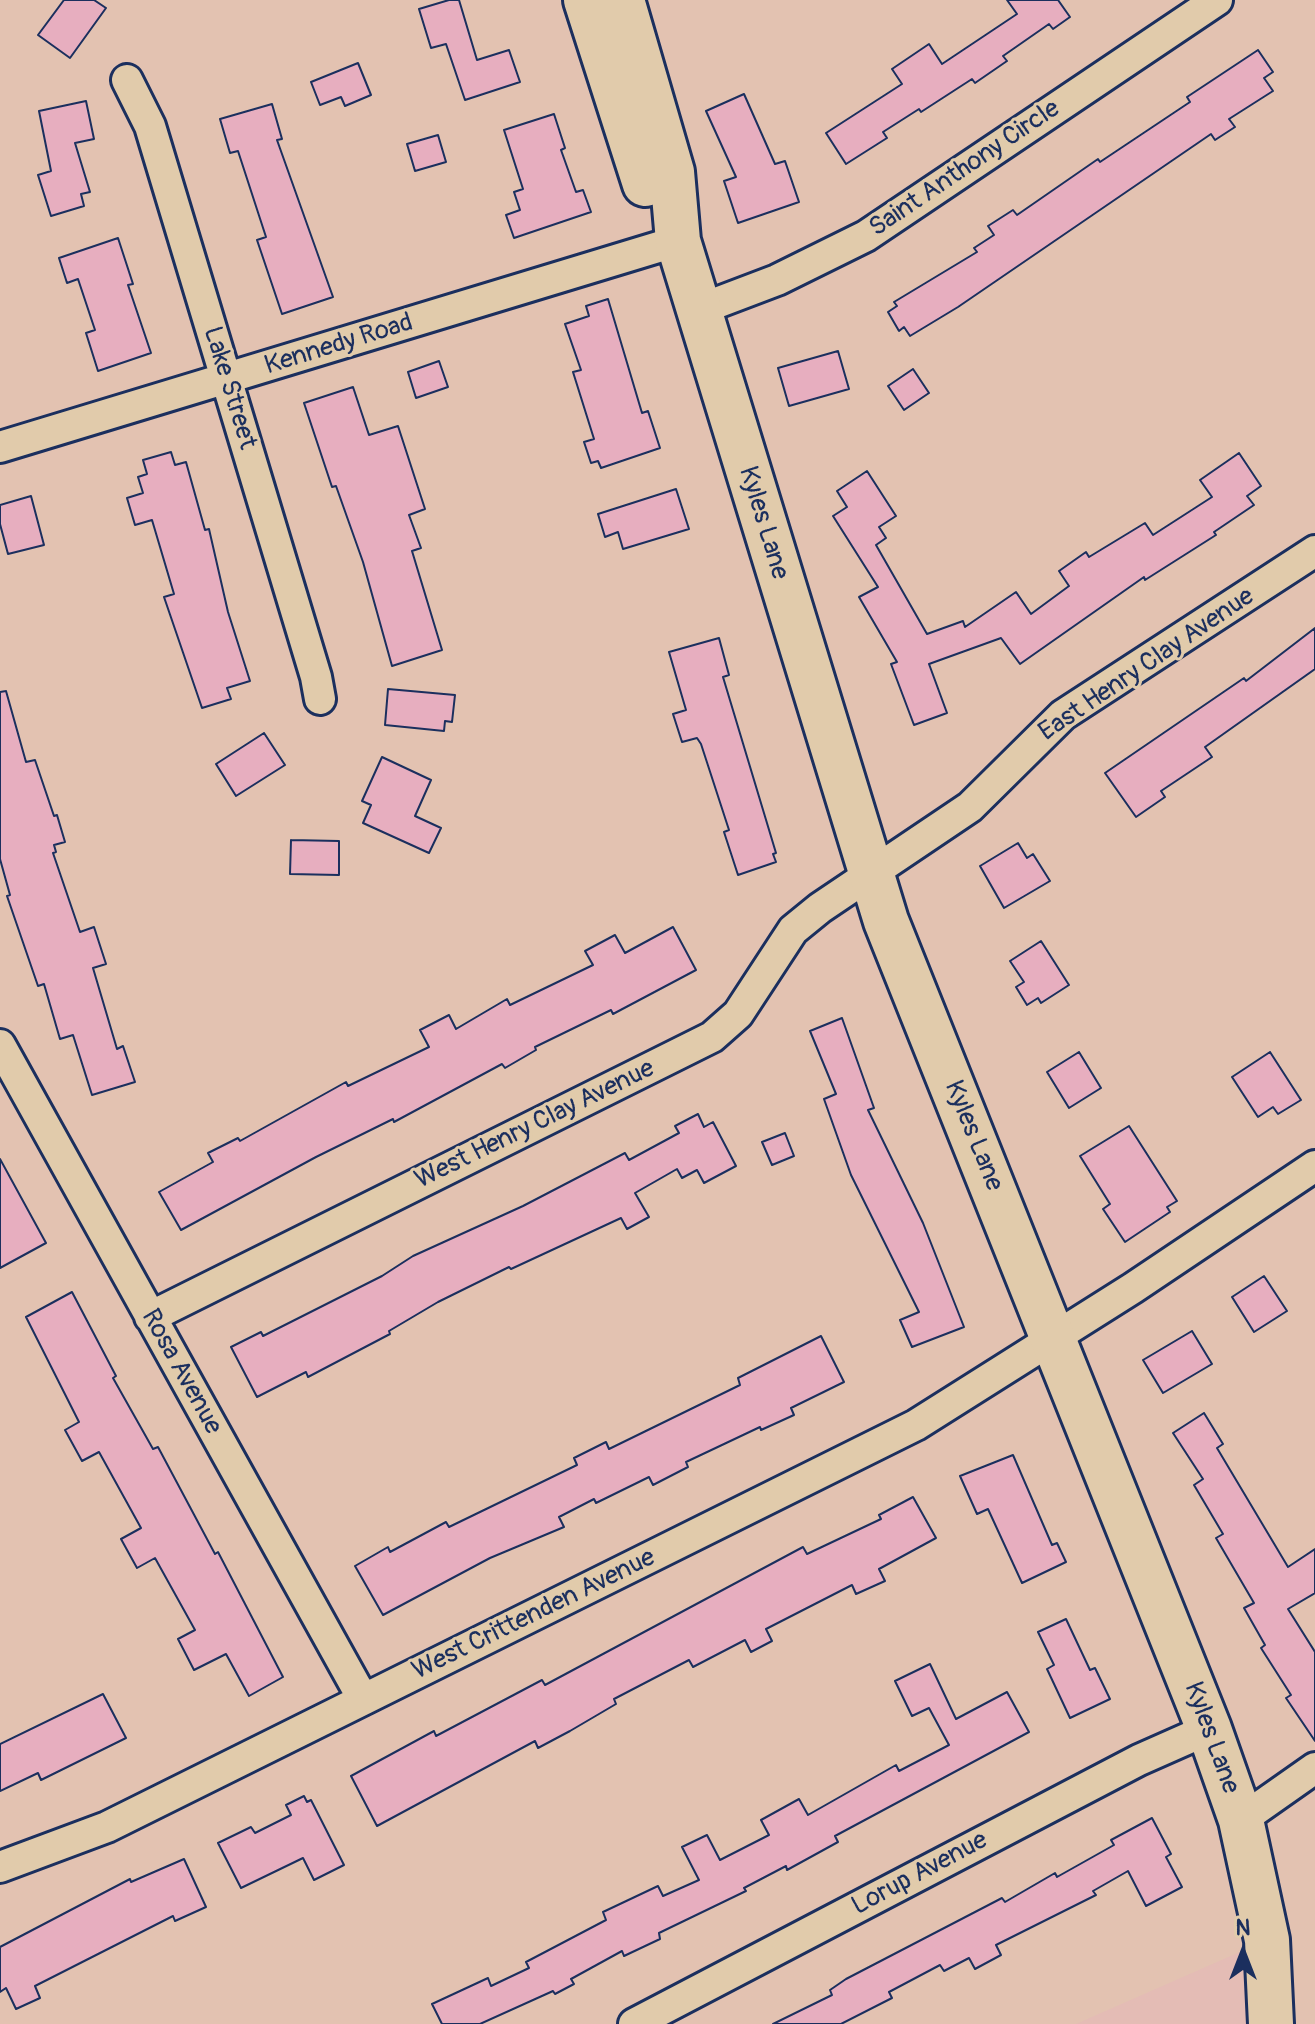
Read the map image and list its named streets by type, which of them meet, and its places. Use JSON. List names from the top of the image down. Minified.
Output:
{"streets":{"main road":["Kyles Lane"],"street":["Saint Anthony Circle","Kennedy Road","Lake Street","East Henry Clay Avenue","West Henry Clay Avenue","Rosa Avenue","West Crittenden Avenue","Lorup Avenue"]},"crossings":[["Saint Anthony Circle","Kyles Lane"],["Kennedy Road","Lake Street"],["Kennedy Road","Kyles Lane"],["Kyles Lane","East Henry Clay Avenue"],["Kyles Lane","West Henry Clay Avenue"],["Kyles Lane","West Crittenden Avenue"],["Kyles Lane","Lorup Avenue"],["East Henry Clay Avenue","West Henry Clay Avenue"],["West Henry Clay Avenue","Rosa Avenue"],["Rosa Avenue","West Crittenden Avenue"]],"north":"top"}
